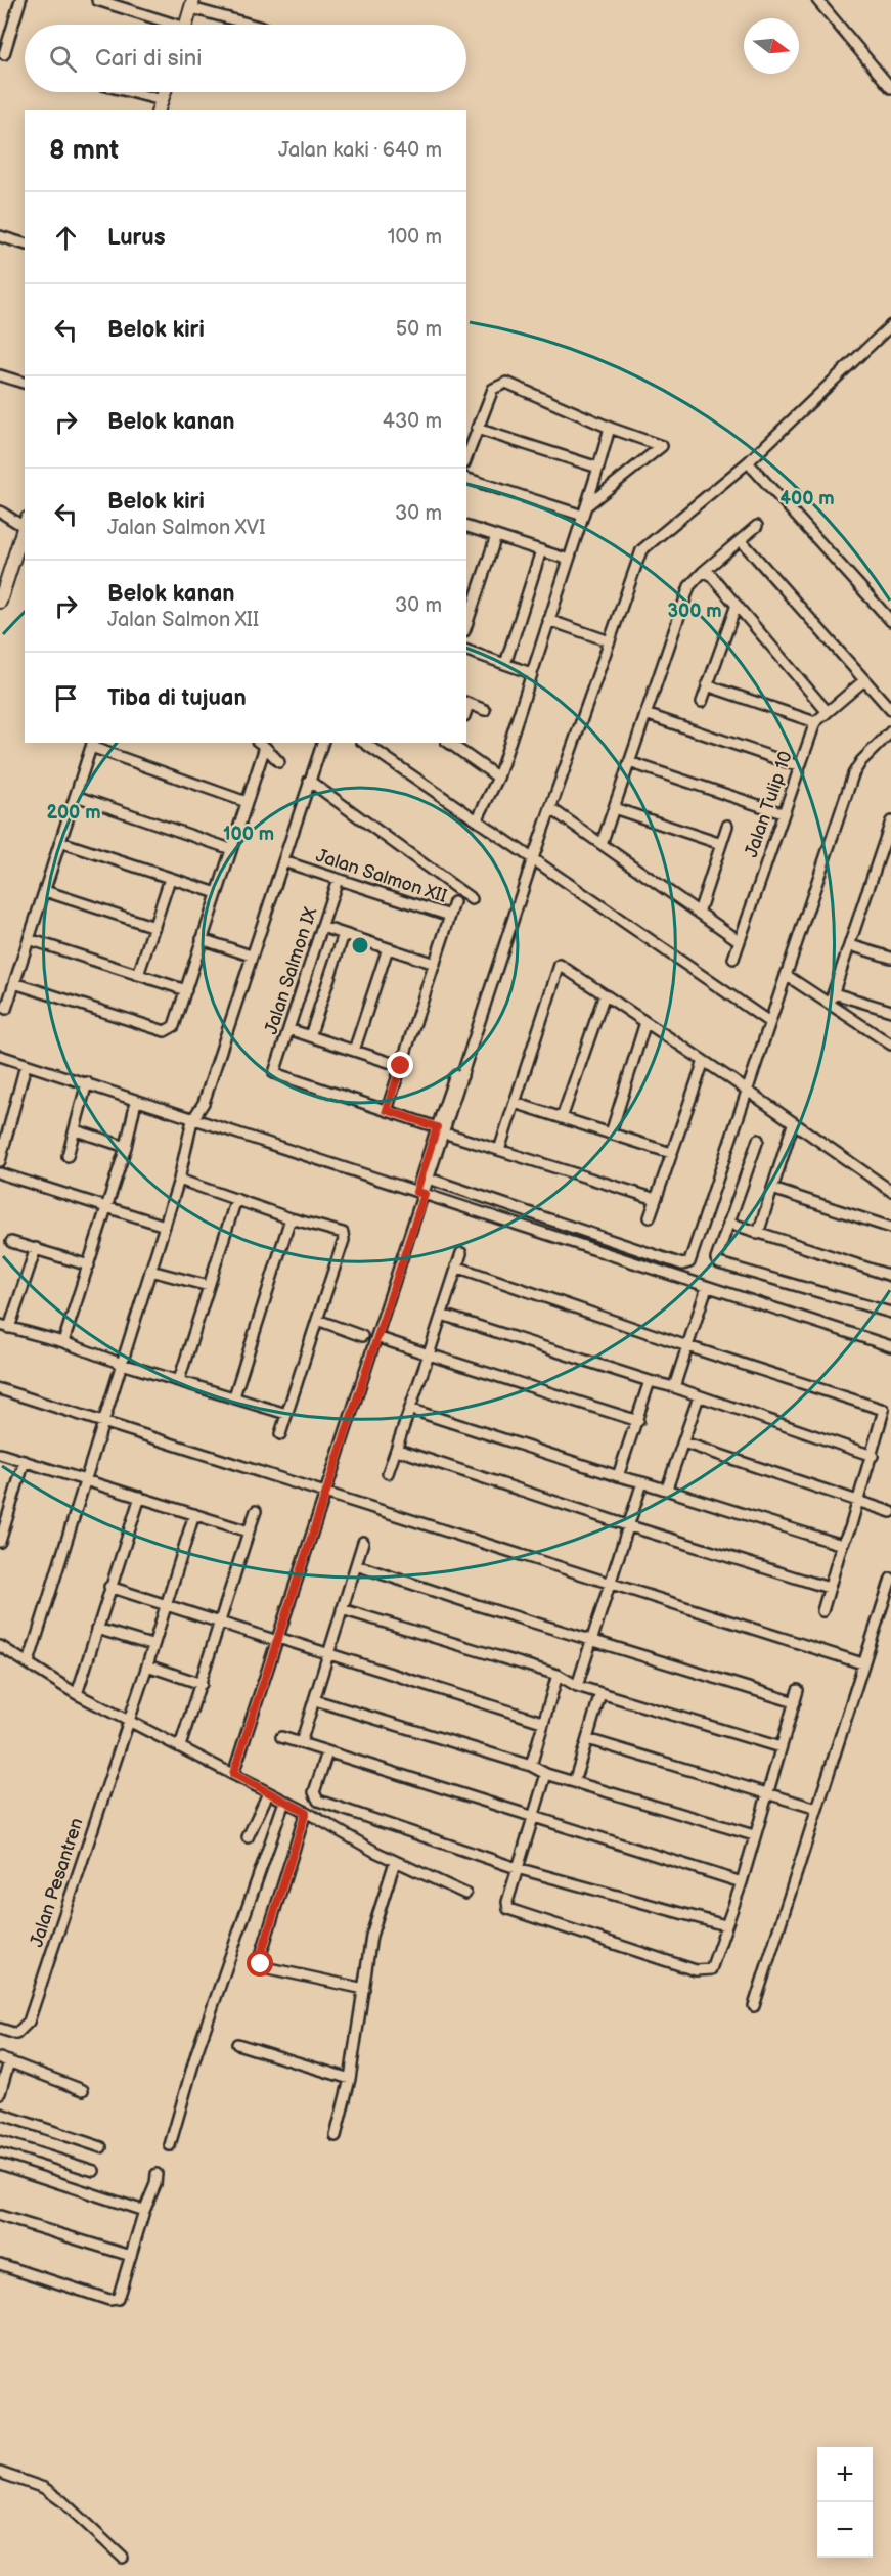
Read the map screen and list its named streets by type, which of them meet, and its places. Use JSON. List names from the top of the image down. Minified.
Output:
{"streets":{"street":["Jalan Tulip 10","Jalan Salmon XII","Jalan Salmon IX","Jalan Pesantren"]},"crossings":[["Jalan Salmon XII","Jalan Salmon IX"]],"north":"right","page":{"search":"Cari di sini","heading":["8 mnt","Jalan kaki · 640 m"],"list":[["Lurus","100 m"],["Belok kiri","50 m"],["Belok kanan","430 m"],["Belok kiri","Jalan Salmon XVI","30 m"],["Belok kanan","Jalan Salmon XII","30 m"],"Tiba di tujuan"],"map_buttons":["+","−"]},"rings":["400 m","300 m","200 m","100 m"]}
